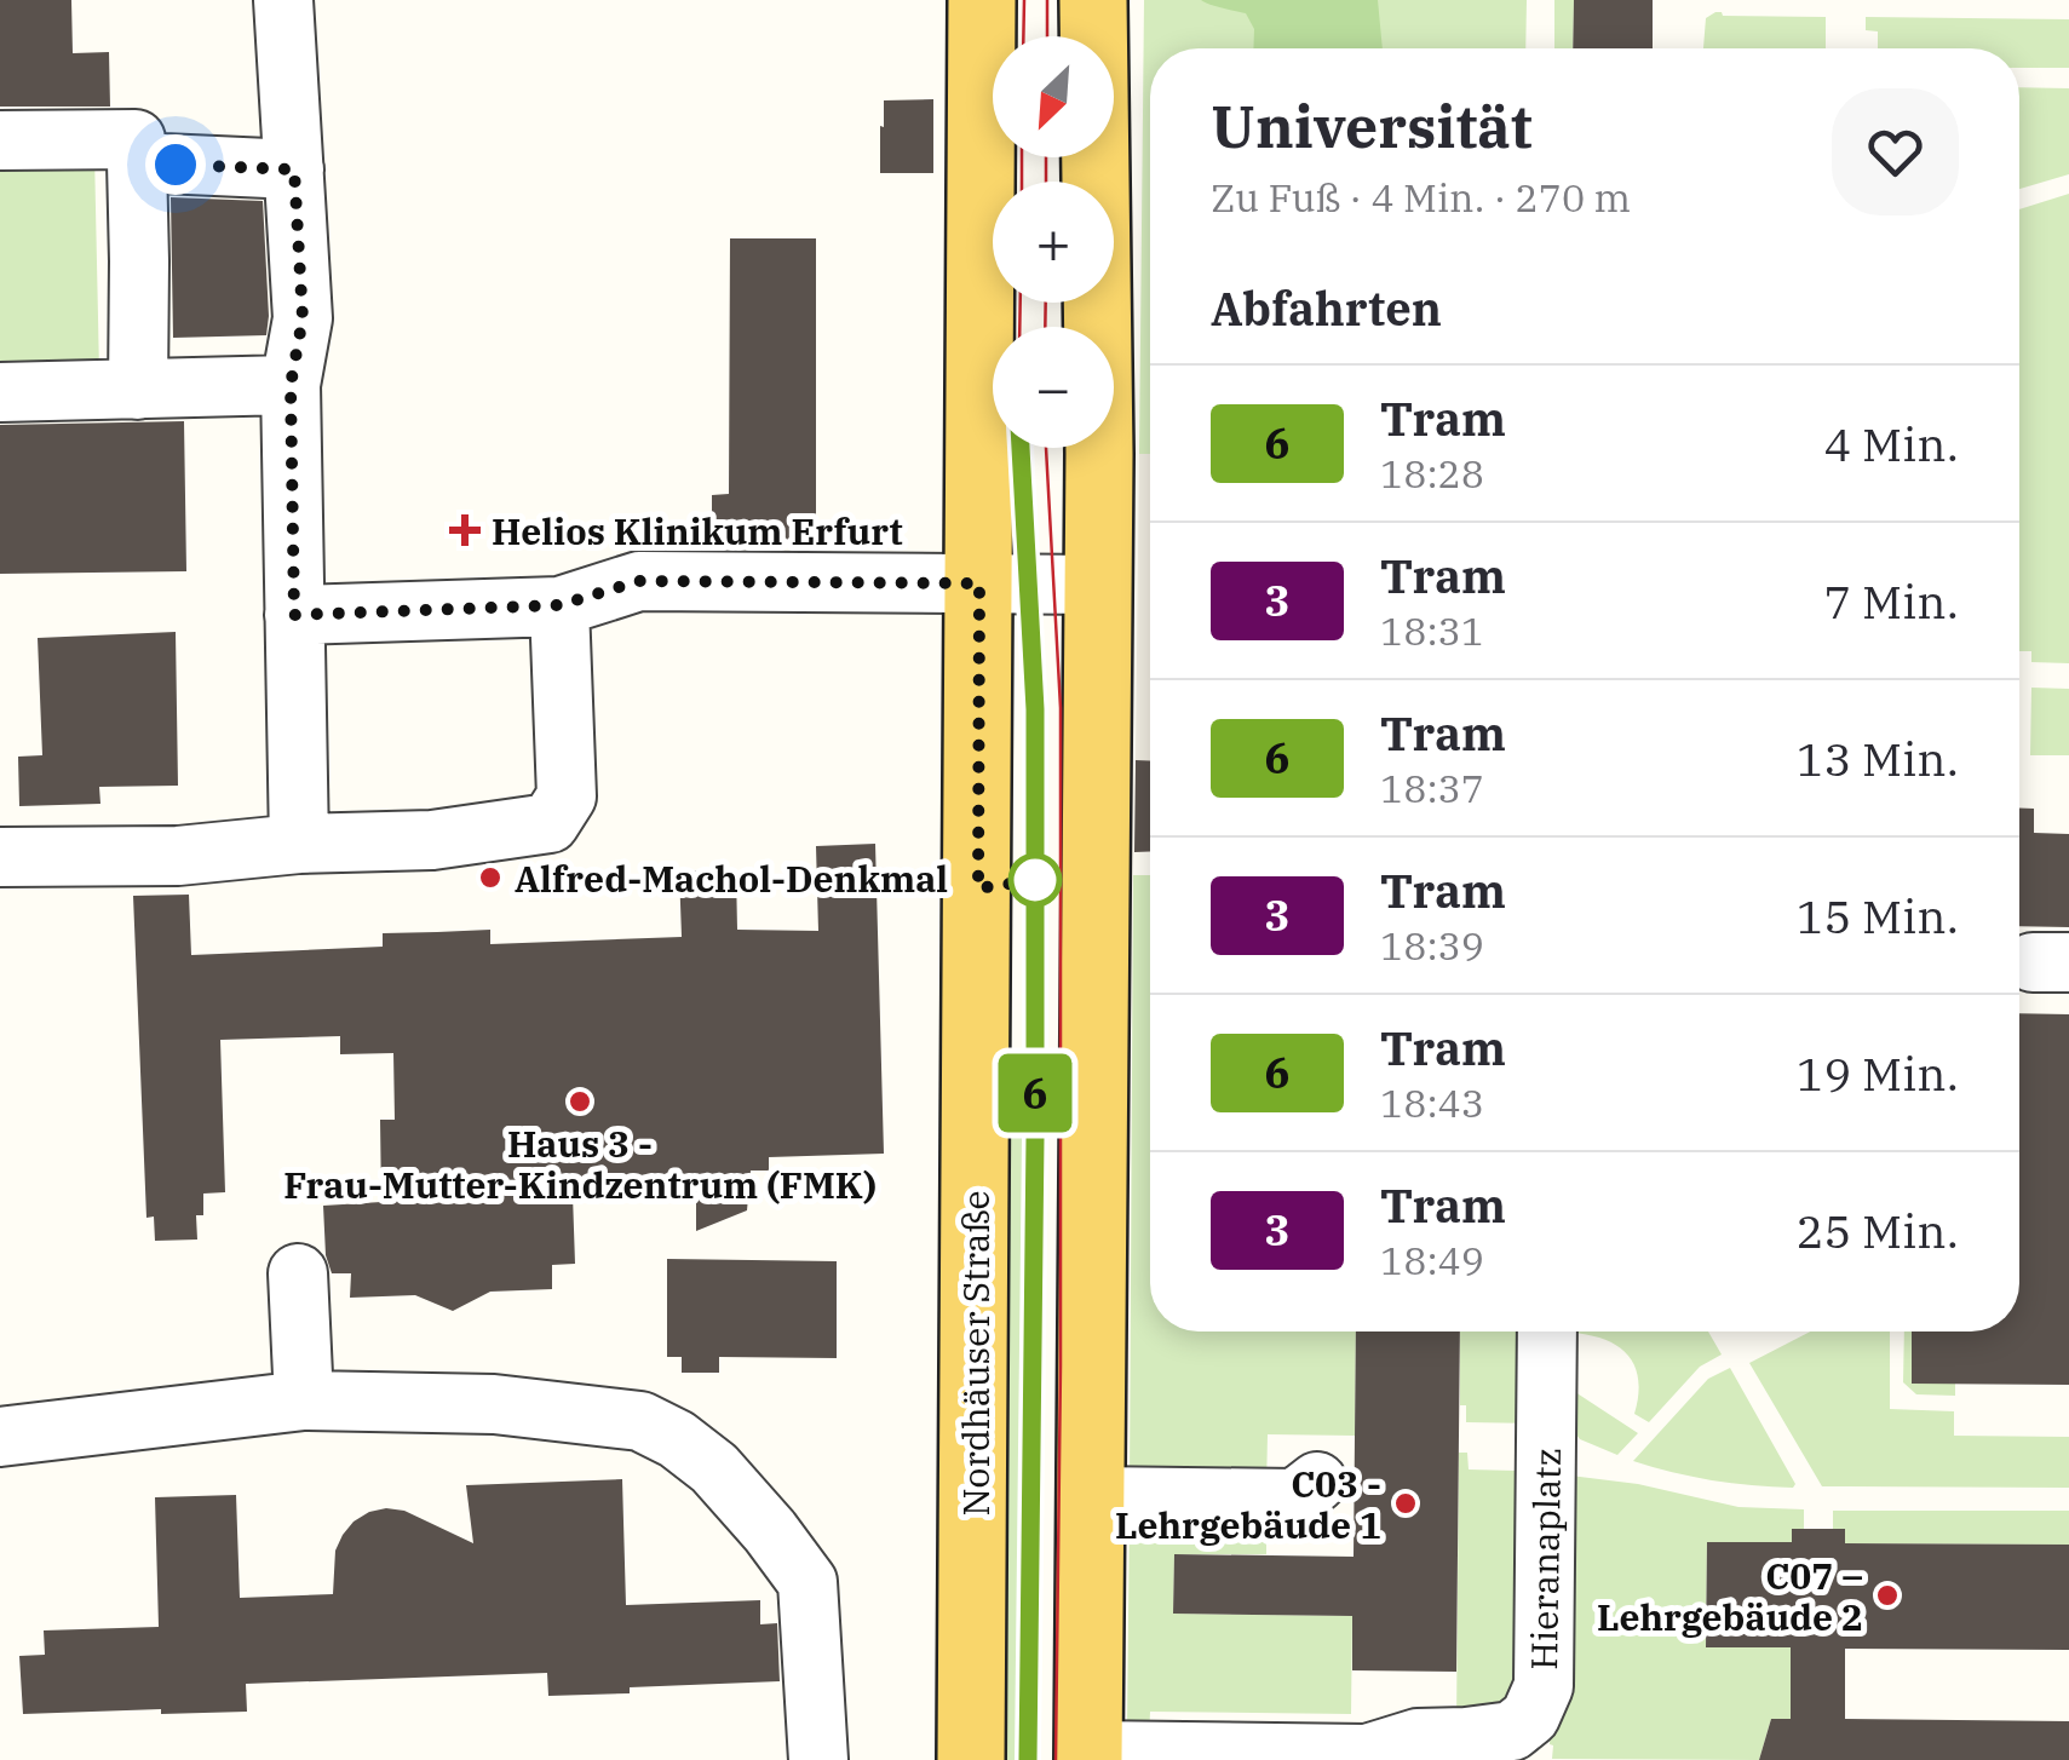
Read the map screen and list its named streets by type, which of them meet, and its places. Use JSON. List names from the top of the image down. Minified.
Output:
{"streets":{"main road":["Nordhäuser Straße"],"street":["Hieranaplatz"]},"places":{"health":["Helios Klinikum Erfurt"],"other":["Alfred-Machol-Denkmal","Haus 3 - Frau-Mutter-Kindzentrum (FMK)","C03 - Lehrgebäude 1","C07 – Lehrgebäude 2"]},"lines":["tram line 6"],"north":"bottom left","page":{"on_map":"6","map_buttons":["+","−"],"heading":[["Universität","Zu Fuß · 4 Min. · 270 m"],"Abfahrten"],"list":[{"mark":"6","name":"Tram","note":"18:28","value":"4 Min."},{"mark":"3","name":"Tram","note":"18:31","value":"7 Min."},{"mark":"6","name":"Tram","note":"18:37","value":"13 Min."},{"mark":"3","name":"Tram","note":"18:39","value":"15 Min."},{"mark":"6","name":"Tram","note":"18:43","value":"19 Min."},{"mark":"3","name":"Tram","note":"18:49","value":"25 Min."}]}}
